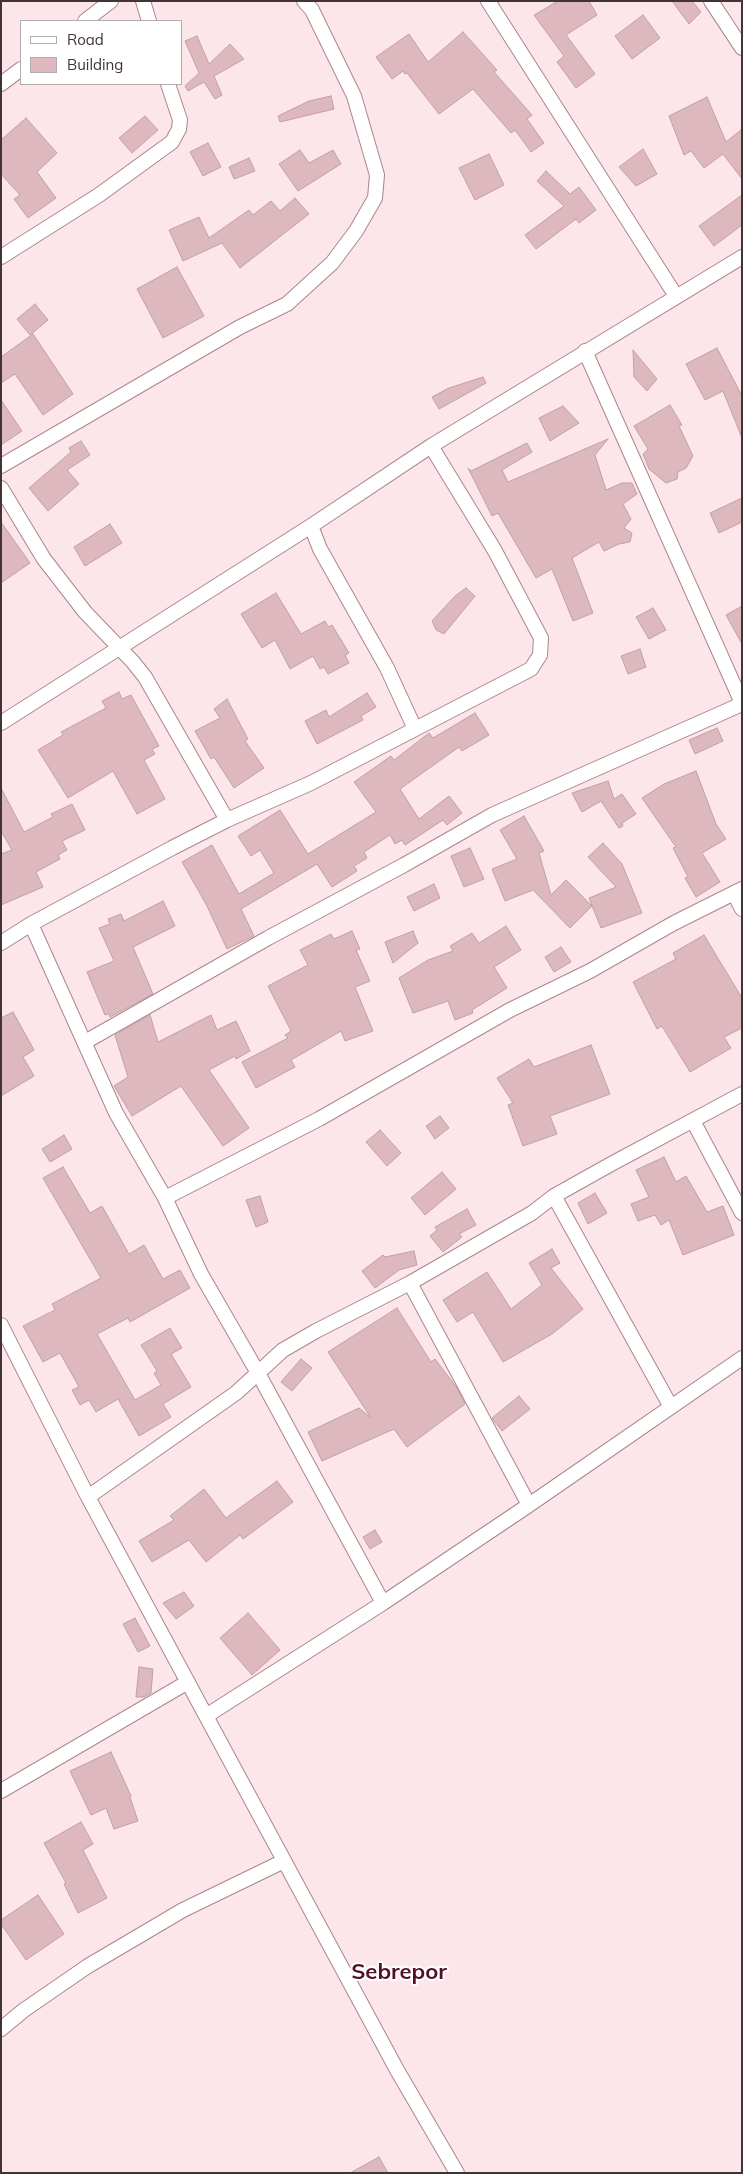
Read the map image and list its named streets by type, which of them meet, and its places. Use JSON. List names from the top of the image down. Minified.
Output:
{"districts":["Sebrepor"],"legend":["Road","Building"]}
